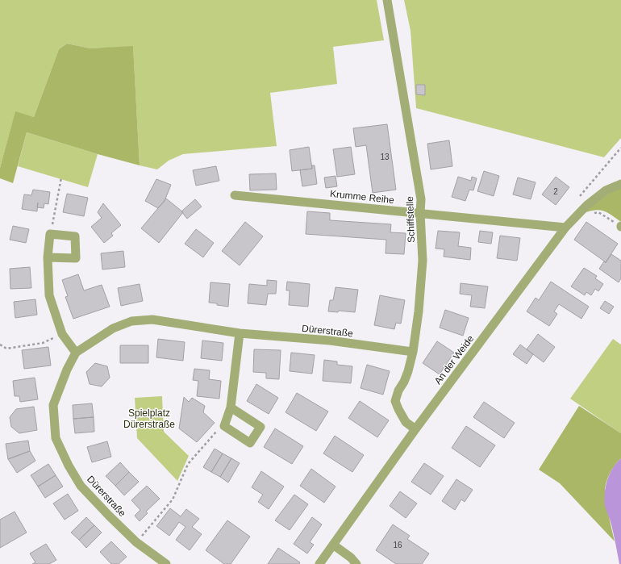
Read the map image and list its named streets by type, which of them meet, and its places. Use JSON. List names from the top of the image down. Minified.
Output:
{"streets":{"street":["Krumme Reihe","Schiffstelle","Dürerstraße","An der Weide"]},"crossings":[["Krumme Reihe","Schiffstelle"],["Krumme Reihe","An der Weide"],["Schiffstelle","Dürerstraße"],["Schiffstelle","An der Weide"]],"parks":["Spielplatz Dürerstraße"],"house_numbers":["13","2","16"]}
